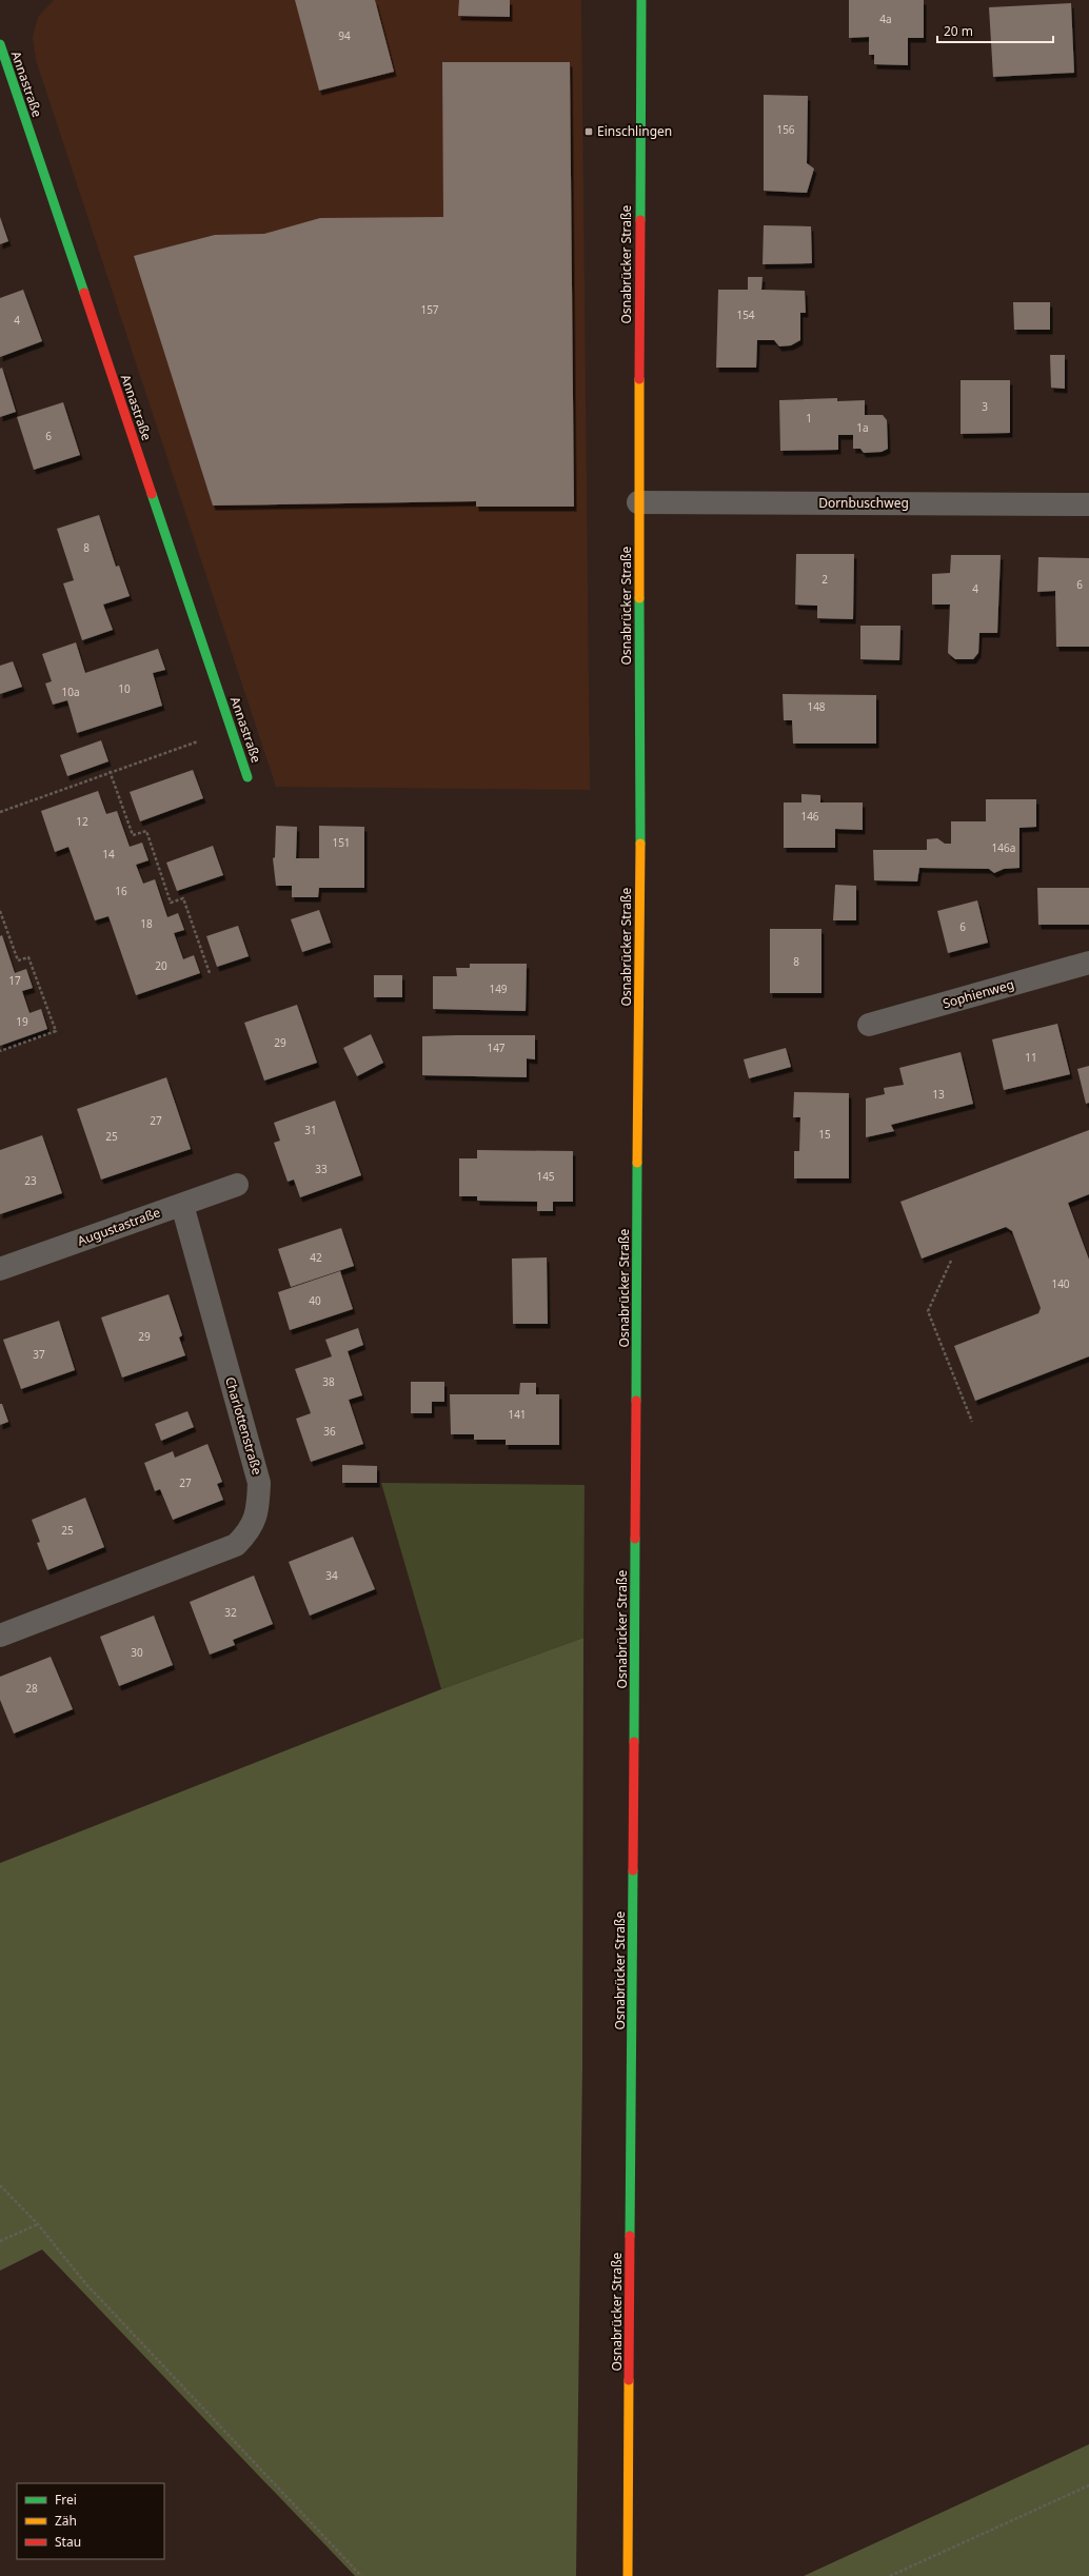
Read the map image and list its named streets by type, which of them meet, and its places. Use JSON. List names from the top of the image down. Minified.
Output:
{"streets":{"main road":["Annastraße","Osnabrücker Straße"],"street":["Dornbuschweg","Sophienweg","Augustastraße","Charlottenstraße"]},"crossings":[["Osnabrücker Straße","Dornbuschweg"],["Augustastraße","Charlottenstraße"]],"places":{"transit":["Einschlingen"]},"house_numbers":["4a","94","156","157","154","4","3","1","1a","6","8","2","6","4","10","10a","148","146","12","151","146a","14","16","18","6","8","20","17","149","19","29","147","11","13","27","31","15","25","33","145","23","42","140","40","29","37","38","141","36","27","25","34","32","30","28"],"legend":["Frei","Zäh","Stau"],"scale_bar":"20 m"}
